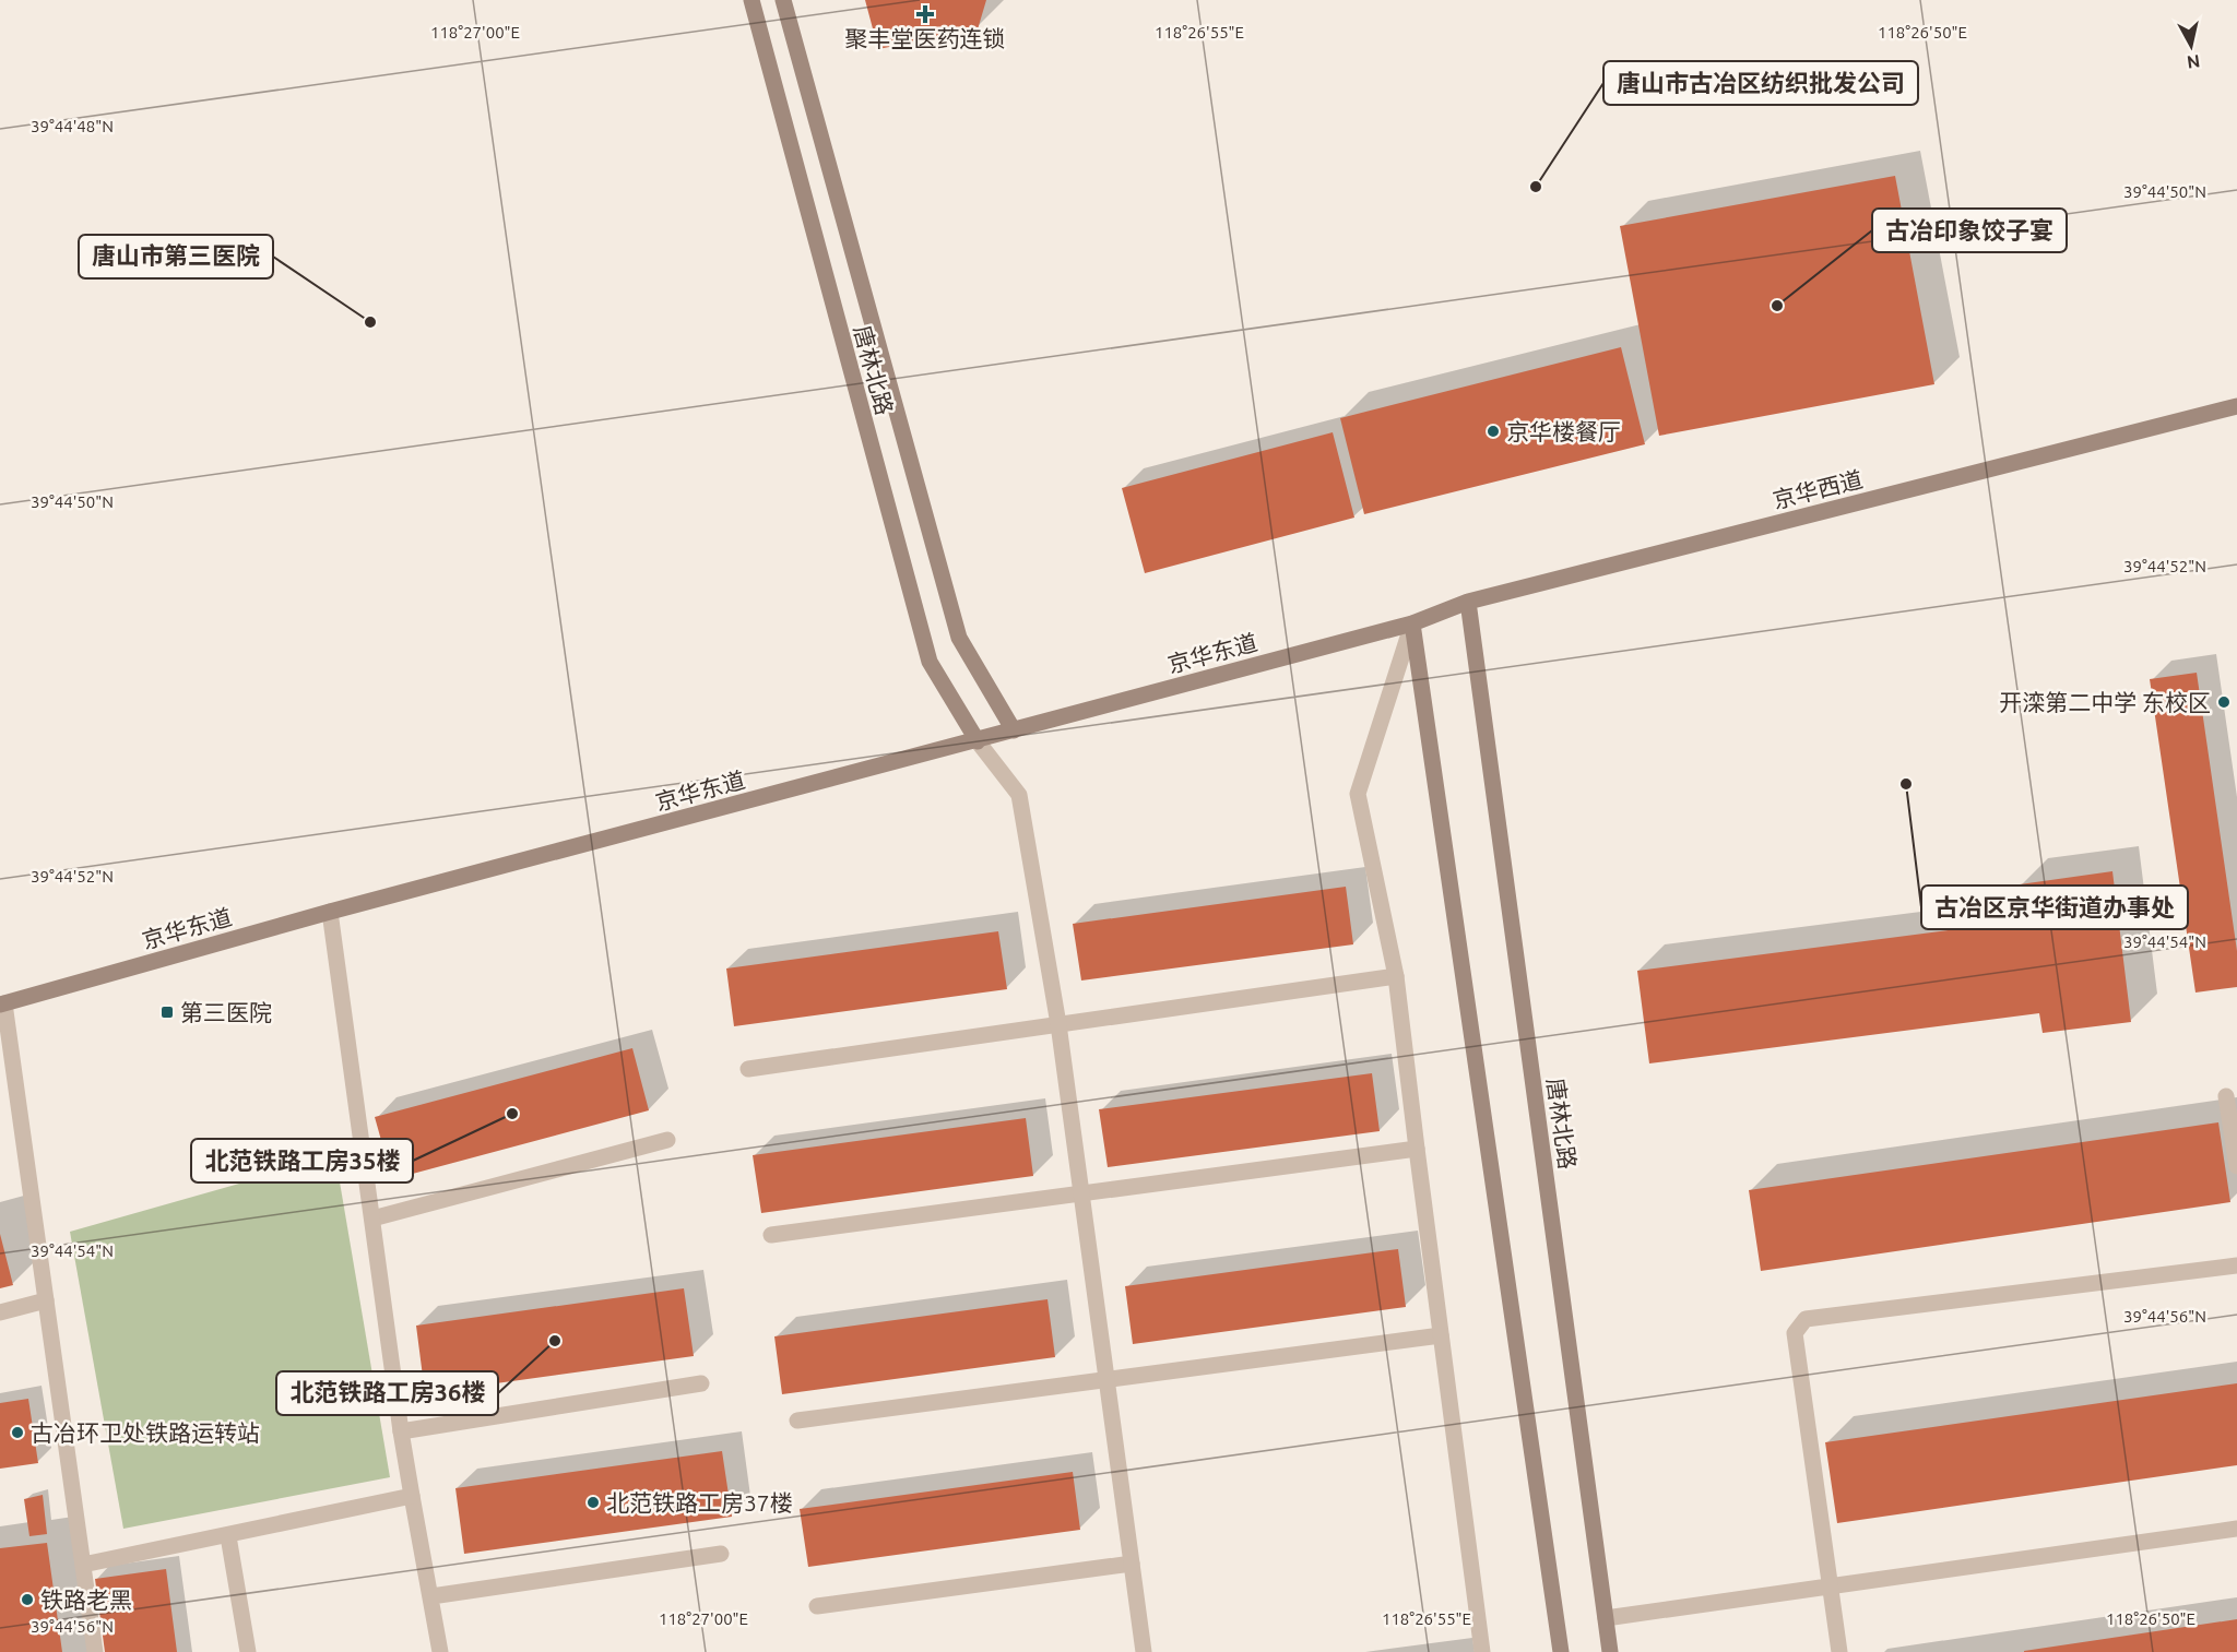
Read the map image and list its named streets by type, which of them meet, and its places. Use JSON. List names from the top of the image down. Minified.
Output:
{"streets":{"main road":["唐林北路","京华西道","京华东道"]},"crossings":[["唐林北路","京华西道"],["唐林北路","京华东道"],["京华西道","京华东道"]],"places":{"health":["聚丰堂医药连锁"],"other":["唐山市古冶区纺织批发公司","古冶印象饺子宴","唐山市第三医院","京华楼餐厅","开滦第二中学 东校区","古冶区京华街道办事处","北范铁路工房35楼","北范铁路工房36楼","古冶环卫处铁路运转站","北范铁路工房37楼","铁路老黑"],"transit":["第三医院"]},"north":"bottom","coordinates":["118°27'00\"E","118°26'55\"E","118°26'50\"E","39°44'48\"N","39°44'50\"N","39°44'52\"N","39°44'54\"N","39°44'56\"N"]}
